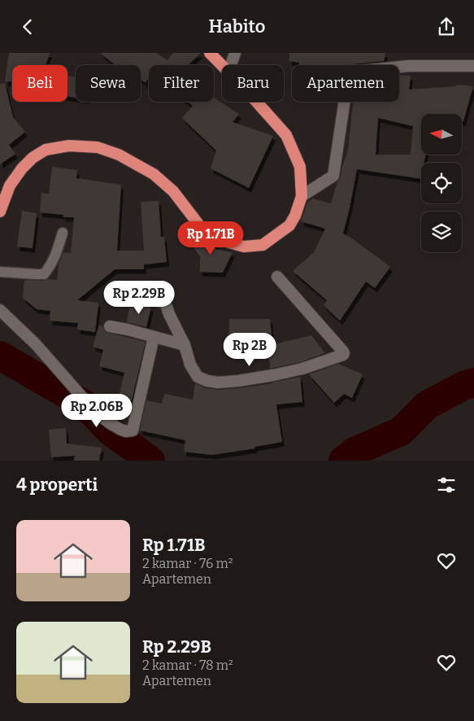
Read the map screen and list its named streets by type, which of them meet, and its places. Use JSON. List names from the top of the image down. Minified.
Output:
{"north":"left","page":{"header":"Habito","chip":["Beli","Sewa","Filter","Baru","Apartemen"],"price":["Rp 1.71B","Rp 2.29B","Rp 2B","Rp 2.06B"],"heading":"4 properti","list":[{"name":"Rp 1.71B","note":"2 kamar · 76 m² · Apartemen"},{"name":"Rp 2.29B","note":"2 kamar · 78 m² · Apartemen"}]}}
